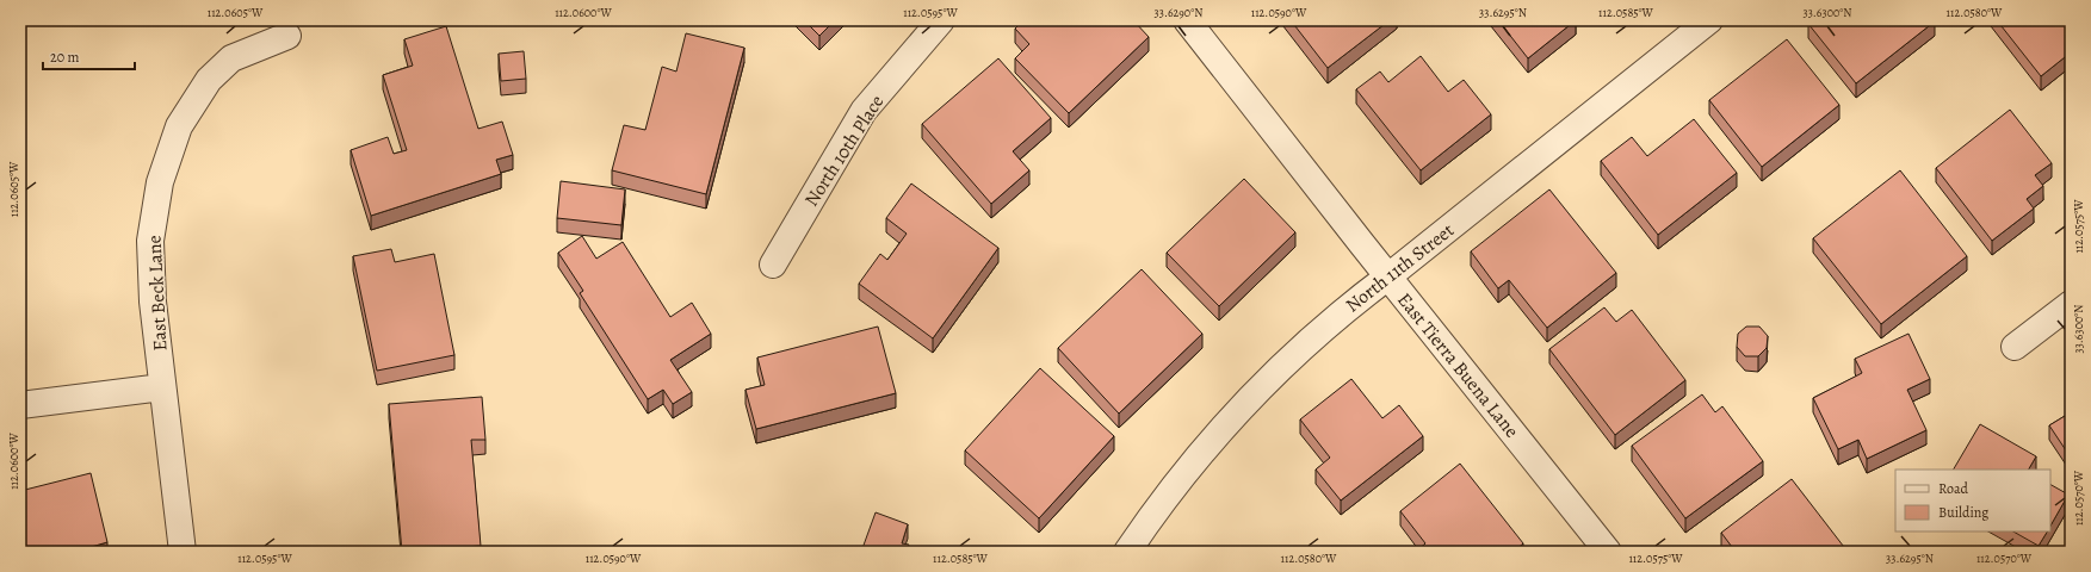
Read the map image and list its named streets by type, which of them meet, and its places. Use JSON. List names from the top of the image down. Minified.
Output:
{"streets":{"street":["North 10th Place","North 11th Street","East Beck Lane","East Tierra Buena Lane"]},"crossings":[["North 11th Street","East Tierra Buena Lane"]],"legend":["Road","Building"],"scale_bar":"20 m","coordinates":["112.0605°W","112.0600°W","112.0595°W","33.6290°N","112.0590°W","33.6295°N","112.0585°W","33.6300°N","112.0580°W","112.0575°W","112.0570°W"]}
